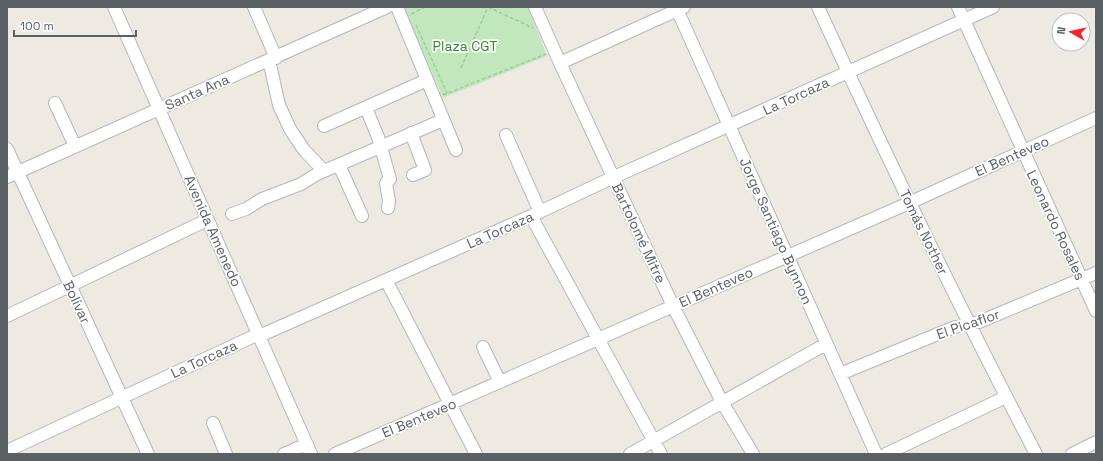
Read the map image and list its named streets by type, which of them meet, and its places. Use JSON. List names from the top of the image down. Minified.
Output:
{"streets":{"street":["Santa Ana","La Torcaza","El Benteveo","Leonardo Rosales","Avenida Amenedo","Jorge Santiago Bynnon","Tomás Nother","Bartolomé Mitre","Bolívar","El Picaflor"]},"crossings":[["Santa Ana","Avenida Amenedo"],["Santa Ana","Bolívar"],["La Torcaza","Leonardo Rosales"],["La Torcaza","Avenida Amenedo"],["La Torcaza","Jorge Santiago Bynnon"],["La Torcaza","Tomás Nother"],["La Torcaza","Bartolomé Mitre"],["La Torcaza","Bolívar"],["El Benteveo","Leonardo Rosales"],["El Benteveo","Jorge Santiago Bynnon"],["El Benteveo","Tomás Nother"],["El Benteveo","Bartolomé Mitre"],["Leonardo Rosales","El Picaflor"],["Jorge Santiago Bynnon","El Picaflor"],["Tomás Nother","El Picaflor"]],"parks":["Plaza CGT"],"scale_bar":"100 m","north":"left"}
